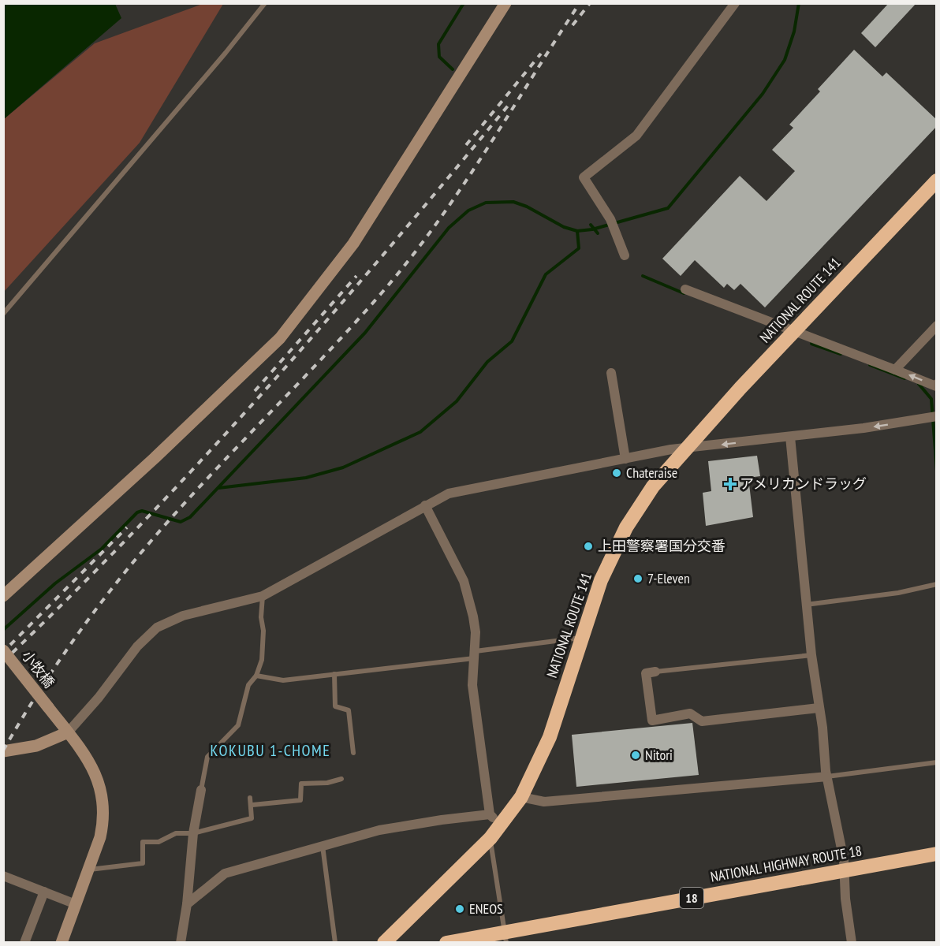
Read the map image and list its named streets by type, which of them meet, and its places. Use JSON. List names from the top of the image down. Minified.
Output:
{"streets":{"highway":["NATIONAL ROUTE 141","NATIONAL HIGHWAY ROUTE 18","18"],"street":["小牧橋"]},"districts":["KOKUBU 1-CHOME"],"places":{"other":["Chateraise","上田警察署国分交番","7-Eleven","Nitori","ENEOS"],"health":["アメリカンドラッグ"]}}
